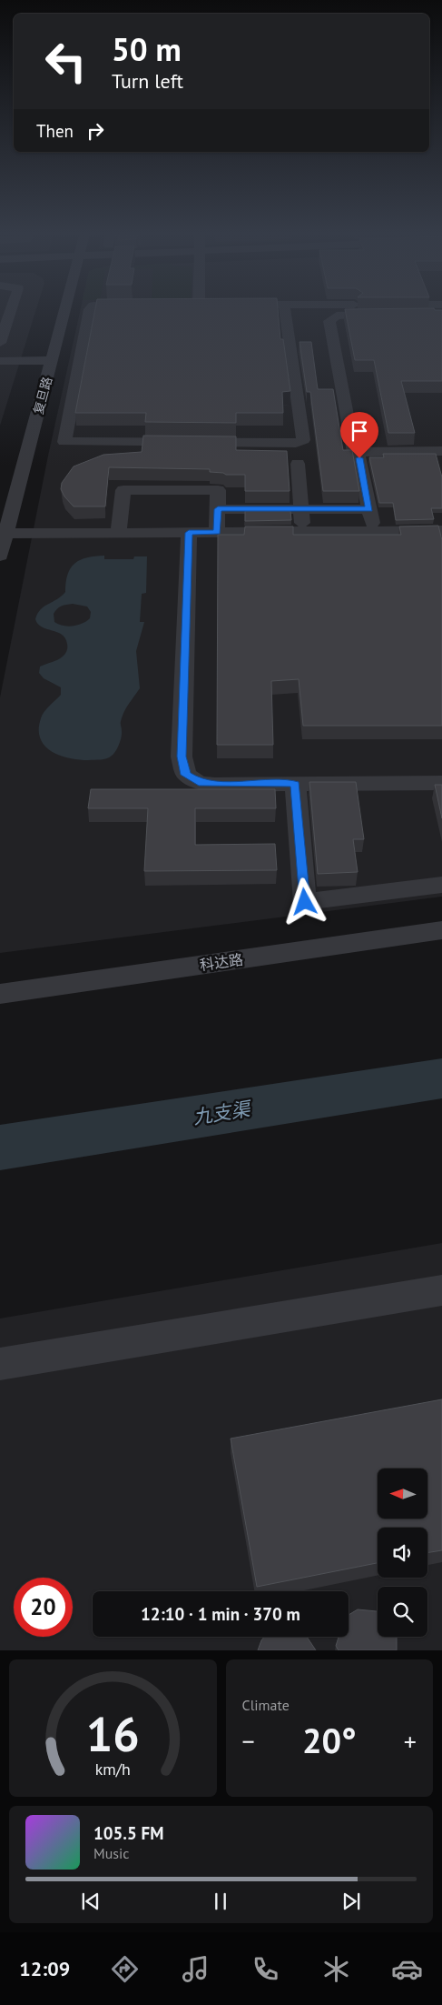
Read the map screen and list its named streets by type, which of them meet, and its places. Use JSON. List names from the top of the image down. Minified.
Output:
{"streets":{"street":["复旦路","科达路"]},"water":["九支渠"],"north":"left","page":{"turn":["50 m","Turn left"],"then":"Then","limit":"20","trip":"12:10 · 1 min · 370 m","tile":"Climate","heat":["−","20°","+"],"song":["105.5 FM","Music"],"tabs":"12:09","gauge":["16","km/h"]}}
